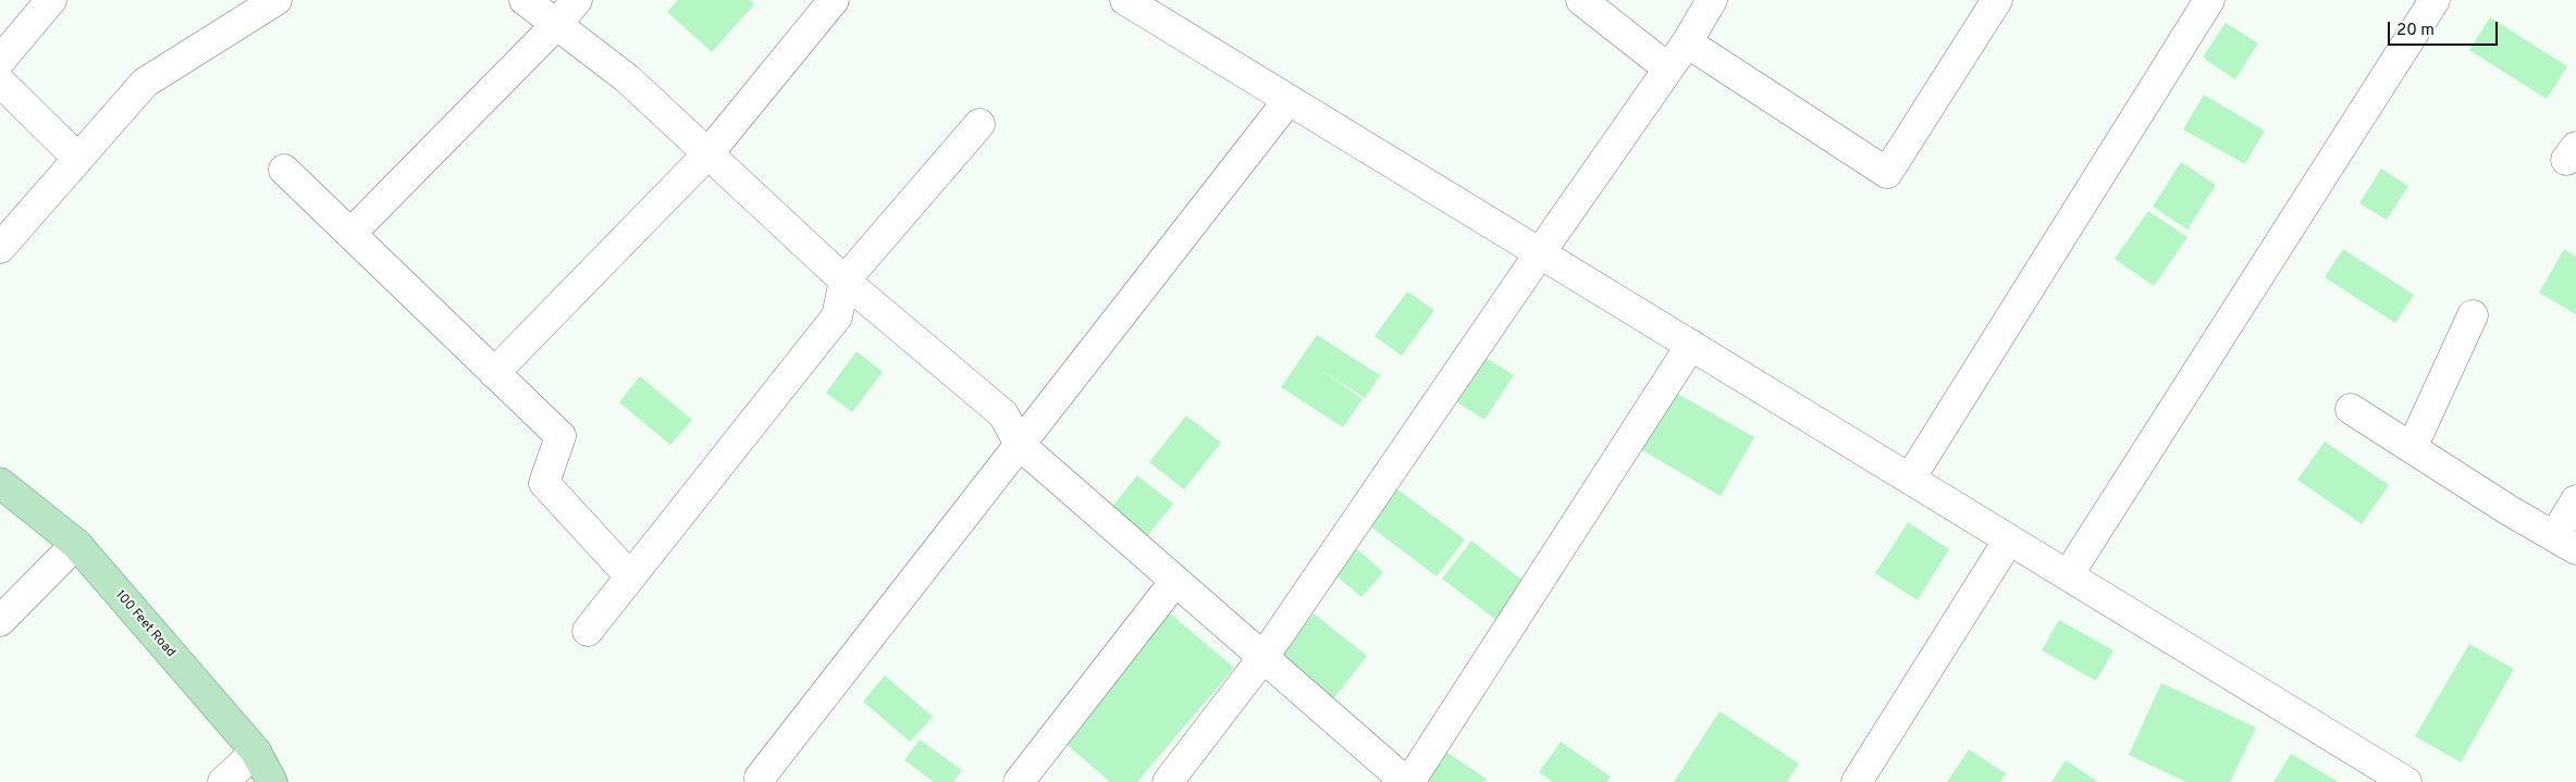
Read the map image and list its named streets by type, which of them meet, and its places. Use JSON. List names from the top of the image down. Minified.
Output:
{"streets":{"main road":["100 Feet Road"]},"scale_bar":"20 m"}
